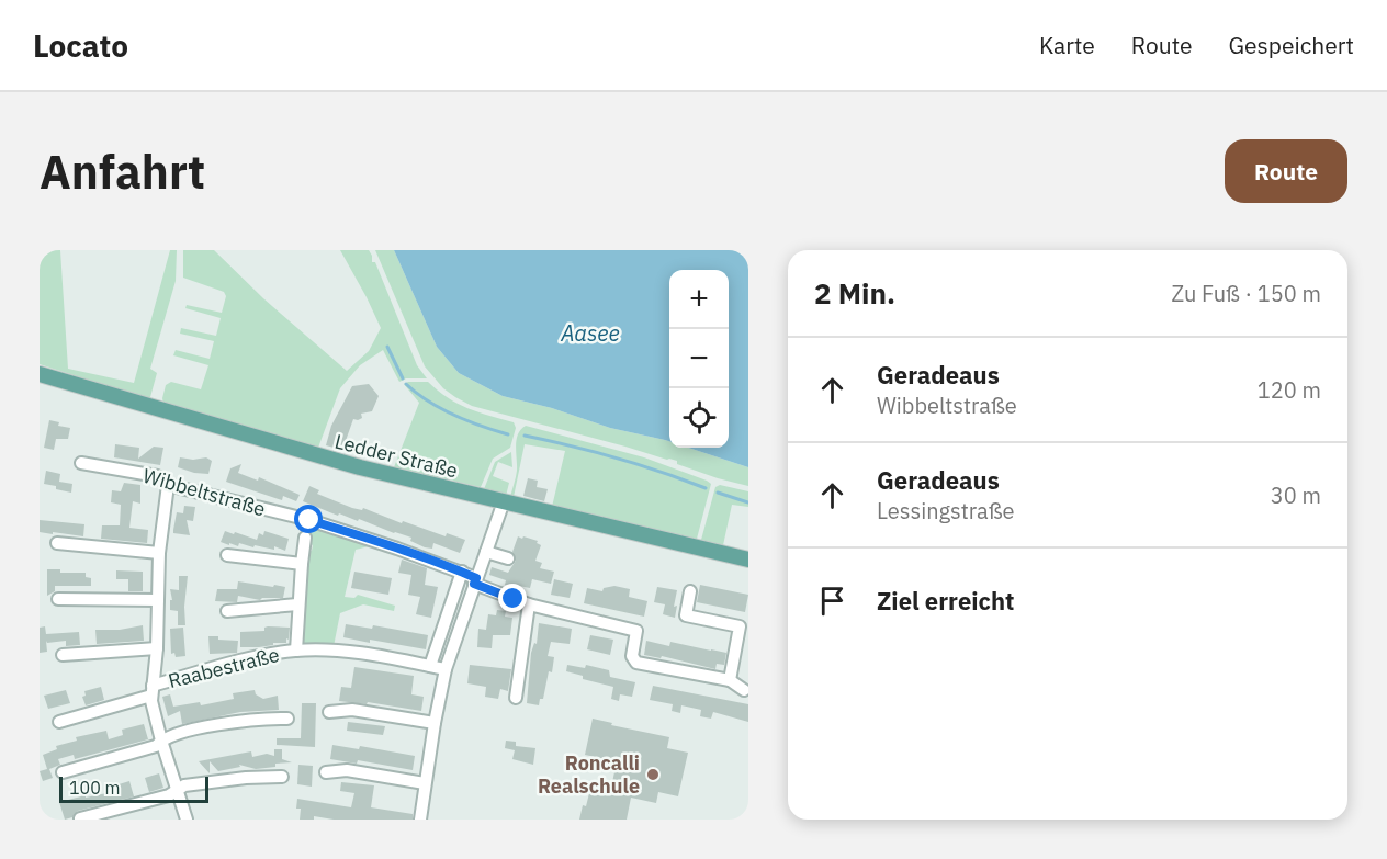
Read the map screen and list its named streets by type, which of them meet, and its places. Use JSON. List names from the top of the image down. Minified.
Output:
{"streets":{"main road":["Ledder Straße"],"street":["Wibbeltstraße","Raabestraße"]},"water":["Aasee"],"places":["Roncalli Realschule"],"scale_bar":"100 m","page":{"header":"Locato","nav":["Karte","Route","Gespeichert"],"buttons":"Route","title":"Anfahrt","heading":["2 Min.","Zu Fuß · 150 m"],"map_buttons":["+","−"],"list":[["Geradeaus","Wibbeltstraße","120 m"],["Geradeaus","Lessingstraße","30 m"],"Ziel erreicht"],"scale":"100 m"}}
